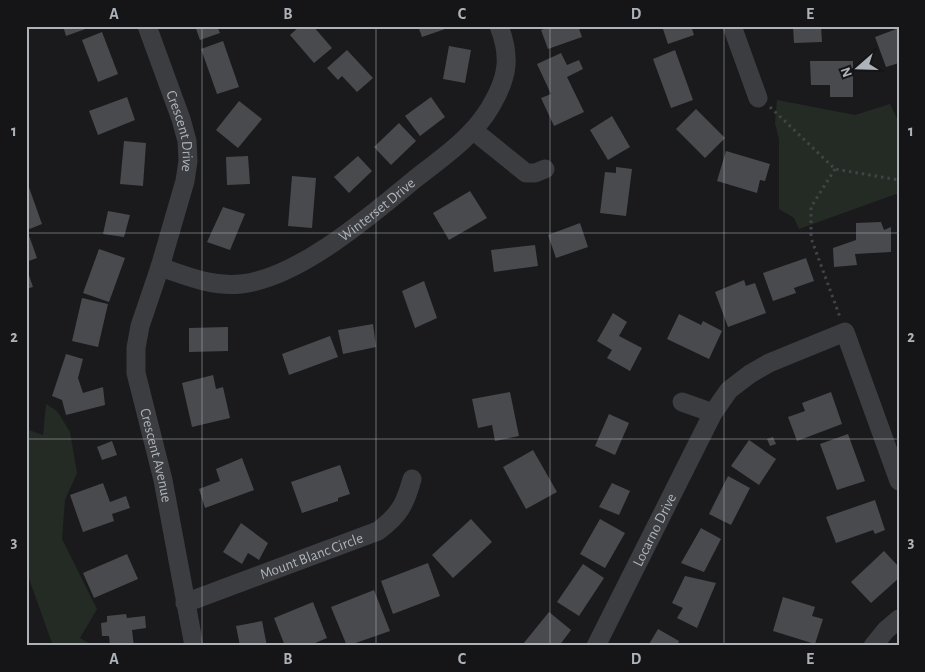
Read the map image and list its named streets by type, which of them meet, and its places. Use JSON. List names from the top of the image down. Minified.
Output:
{"streets":{"street":["Crescent Drive","Winterset Drive","Crescent Avenue","Locarno Drive","Mount Blanc Circle"]},"crossings":[["Crescent Drive","Winterset Drive"],["Crescent Drive","Crescent Avenue"],["Winterset Drive","Crescent Avenue"],["Crescent Avenue","Mount Blanc Circle"]],"north":"left","grid":{"columns":["A","B","C","D","E"],"rows":["1","2","3"]}}
